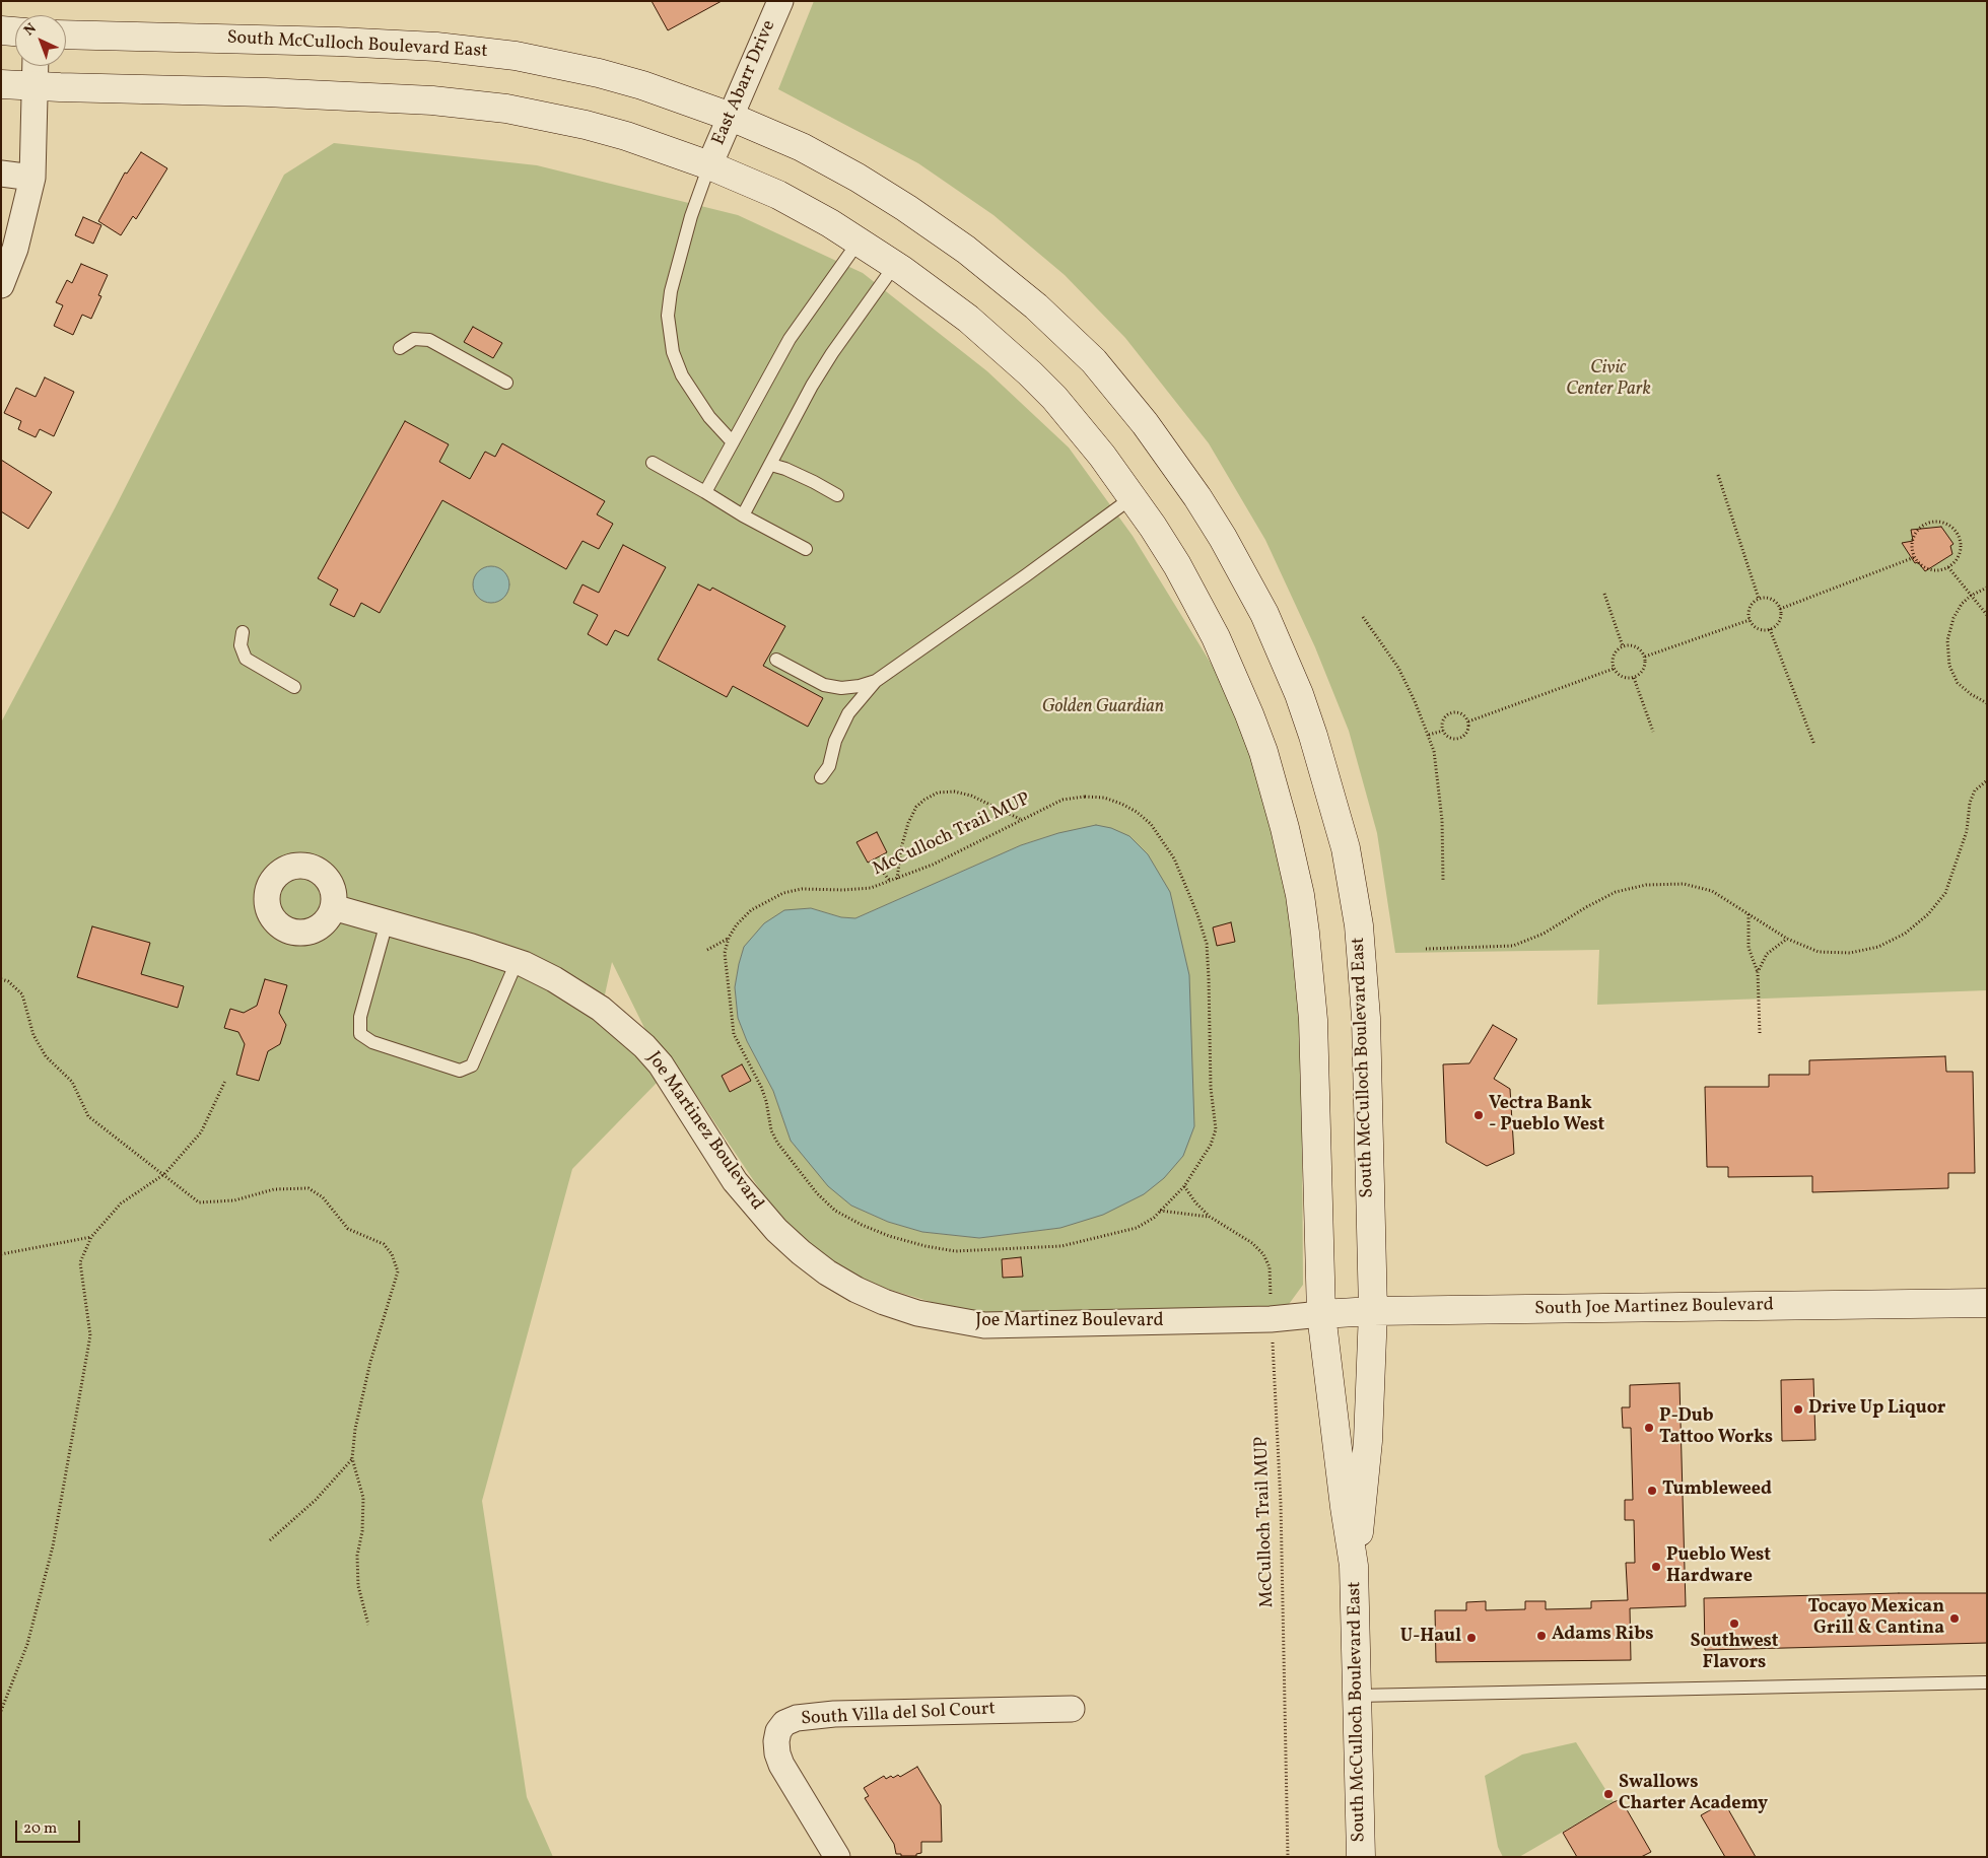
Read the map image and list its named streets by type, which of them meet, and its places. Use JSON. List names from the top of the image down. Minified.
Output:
{"streets":{"main road":["South McCulloch Boulevard East","South Joe Martinez Boulevard"],"street":["East Abarr Drive","Joe Martinez Boulevard","South Villa del Sol Court"],"path":["McCulloch Trail MUP"]},"crossings":[["South McCulloch Boulevard East","East Abarr Drive"],["South McCulloch Boulevard East","Joe Martinez Boulevard"],["South McCulloch Boulevard East","South Joe Martinez Boulevard"],["McCulloch Trail MUP","Joe Martinez Boulevard"],["Joe Martinez Boulevard","South Joe Martinez Boulevard"]],"parks":["Civic Center Park","Golden Guardian"],"places":["Vectra Bank - Pueblo West","Drive Up Liquor","P-Dub Tattoo Works","Tumbleweed","Pueblo West Hardware","Tocayo Mexican Grill & Cantina","Southwest Flavors","Adams Ribs","U-Haul","Swallows Charter Academy"],"scale_bar":"20 m","north":"top left"}
